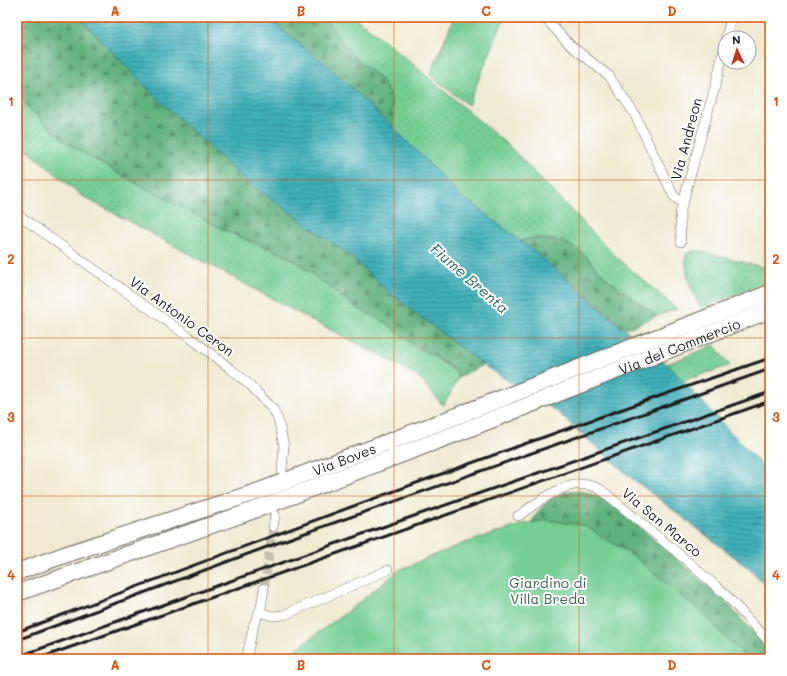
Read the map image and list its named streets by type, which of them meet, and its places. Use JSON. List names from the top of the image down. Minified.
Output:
{"streets":{"highway":["Via del Commercio","Via Boves"],"street":["Via Andreon","Via Antonio Ceron","Via San Marco"]},"crossings":[["Via del Commercio","Via Boves"]],"water":["Fiume Brenta"],"parks":["Giardino di Villa Breda"],"north":"top","grid":{"columns":["A","B","C","D"],"rows":["1","2","3","4"]}}
